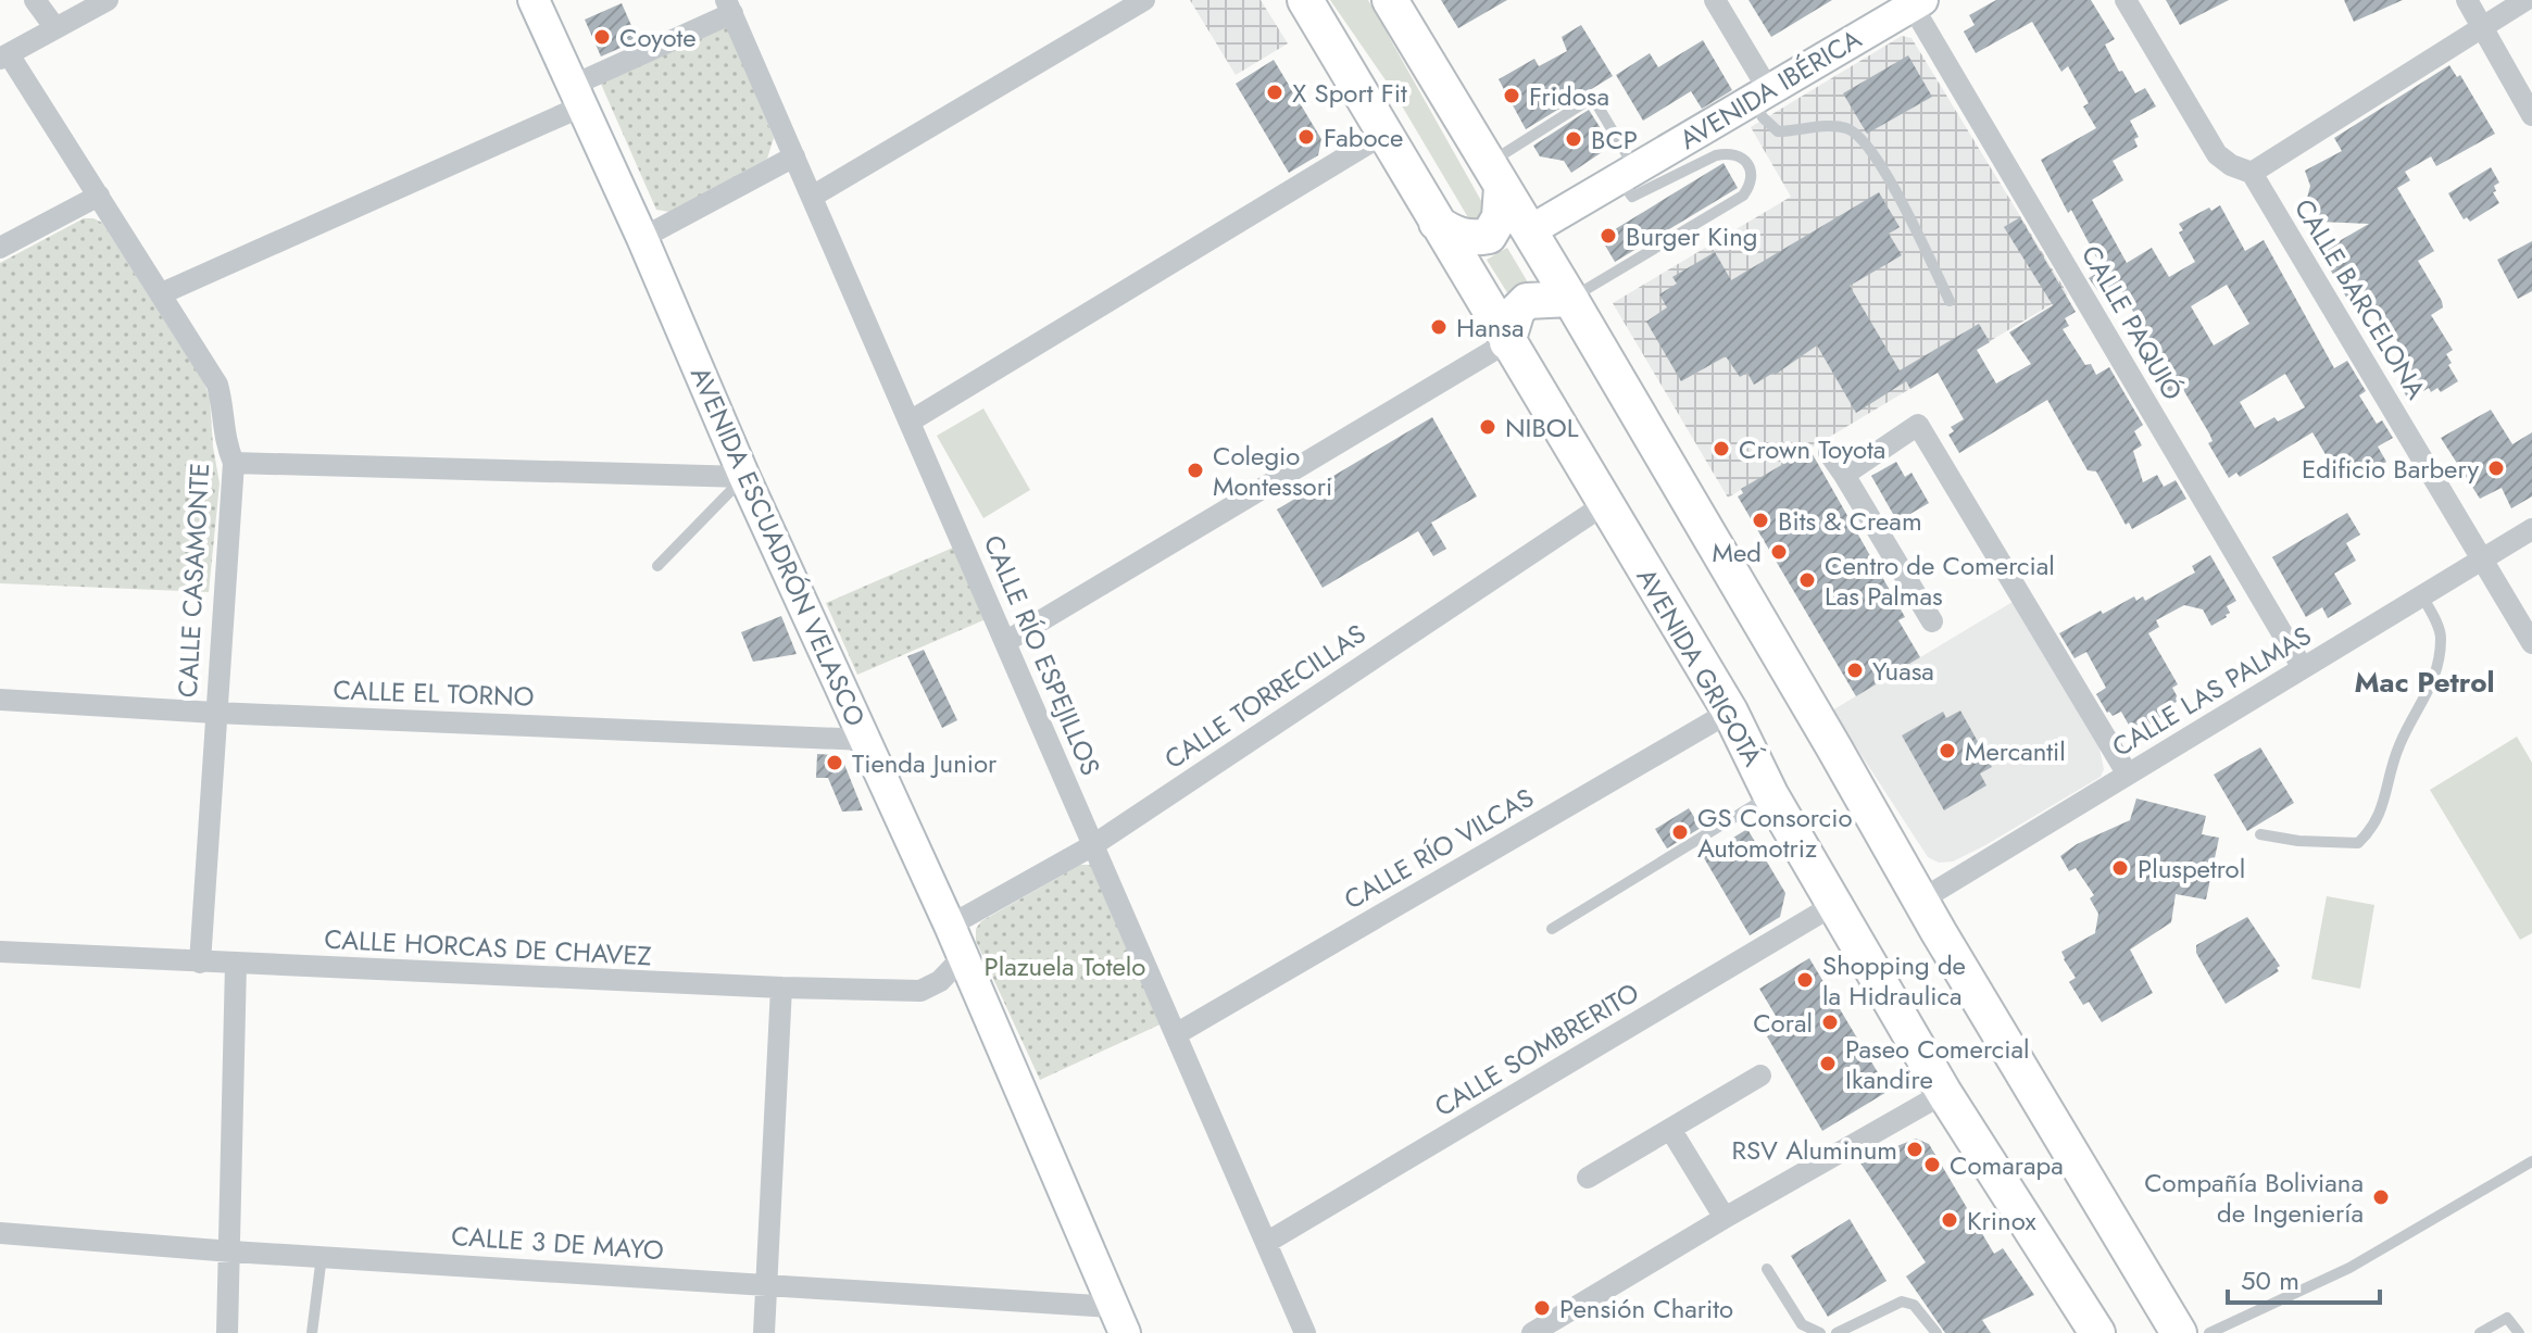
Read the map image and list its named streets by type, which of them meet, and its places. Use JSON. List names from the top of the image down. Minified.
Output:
{"streets":{"main road":["AVENIDA GRIGOTÁ"],"street":["AVENIDA IBÉRICA","CALLE BARCELONA","CALLE PAQUIÓ","AVENIDA ESCUADRÓN VELASCO","CALLE CASAMONTE","CALLE RÍO ESPEJILLOS","CALLE LAS PALMAS","CALLE EL TORNO","CALLE TORRECILLAS","CALLE RÍO VILCAS","CALLE HORCAS DE CHAVEZ","CALLE SOMBRERITO","CALLE 3 DE MAYO"]},"crossings":[["AVENIDA IBÉRICA","CALLE PAQUIÓ"],["CALLE BARCELONA","CALLE LAS PALMAS"],["CALLE PAQUIÓ","CALLE LAS PALMAS"],["AVENIDA ESCUADRÓN VELASCO","CALLE EL TORNO"],["AVENIDA ESCUADRÓN VELASCO","CALLE TORRECILLAS"],["AVENIDA ESCUADRÓN VELASCO","CALLE HORCAS DE CHAVEZ"],["AVENIDA ESCUADRÓN VELASCO","CALLE 3 DE MAYO"],["CALLE CASAMONTE","CALLE EL TORNO"],["CALLE CASAMONTE","CALLE HORCAS DE CHAVEZ"],["CALLE RÍO ESPEJILLOS","CALLE TORRECILLAS"],["CALLE RÍO ESPEJILLOS","CALLE RÍO VILCAS"],["CALLE RÍO ESPEJILLOS","CALLE SOMBRERITO"],["AVENIDA GRIGOTÁ","CALLE TORRECILLAS"],["AVENIDA GRIGOTÁ","CALLE RÍO VILCAS"],["AVENIDA GRIGOTÁ","CALLE SOMBRERITO"]],"districts":["Mac Petrol"],"parks":["Plazuela Totelo"],"places":["Coyote","X Sport Fit","Fridosa","Faboce","BCP","Burger King","Hansa","NIBOL","Crown Toyota","Edificio Barbery","Colegio Montessori","Bits & Cream","Med","Centro de Comercial Las Palmas","Yuasa","Mercantil","Tienda Junior","GS Consorcio Automotriz","Pluspetrol","Shopping de la Hidraulica","Coral","Paseo Comercial Ikandire","RSV Aluminum","Comarapa","Compañía Boliviana de Ingeniería","Krinox","Pensión Charito"],"scale_bar":"50 m"}
